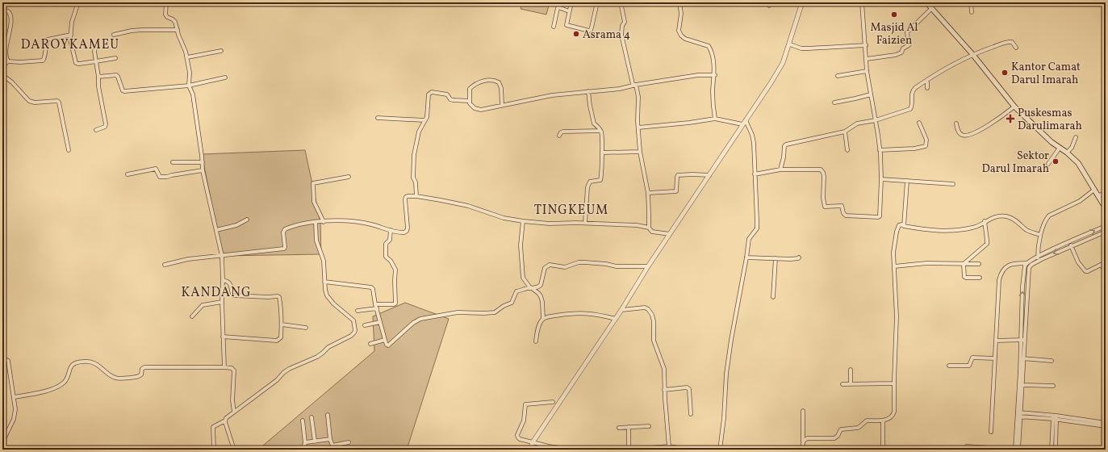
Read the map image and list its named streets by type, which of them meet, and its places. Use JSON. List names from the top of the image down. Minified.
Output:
{"districts":["DAROYKAMEU","TINGKEUM","KANDANG"],"places":{"other":["Masjid Al Faizien","Asrama 4","Kantor Camat Darul Imarah","Sektor Darul Imarah"],"health":["Puskesmas Darulimarah"]}}
